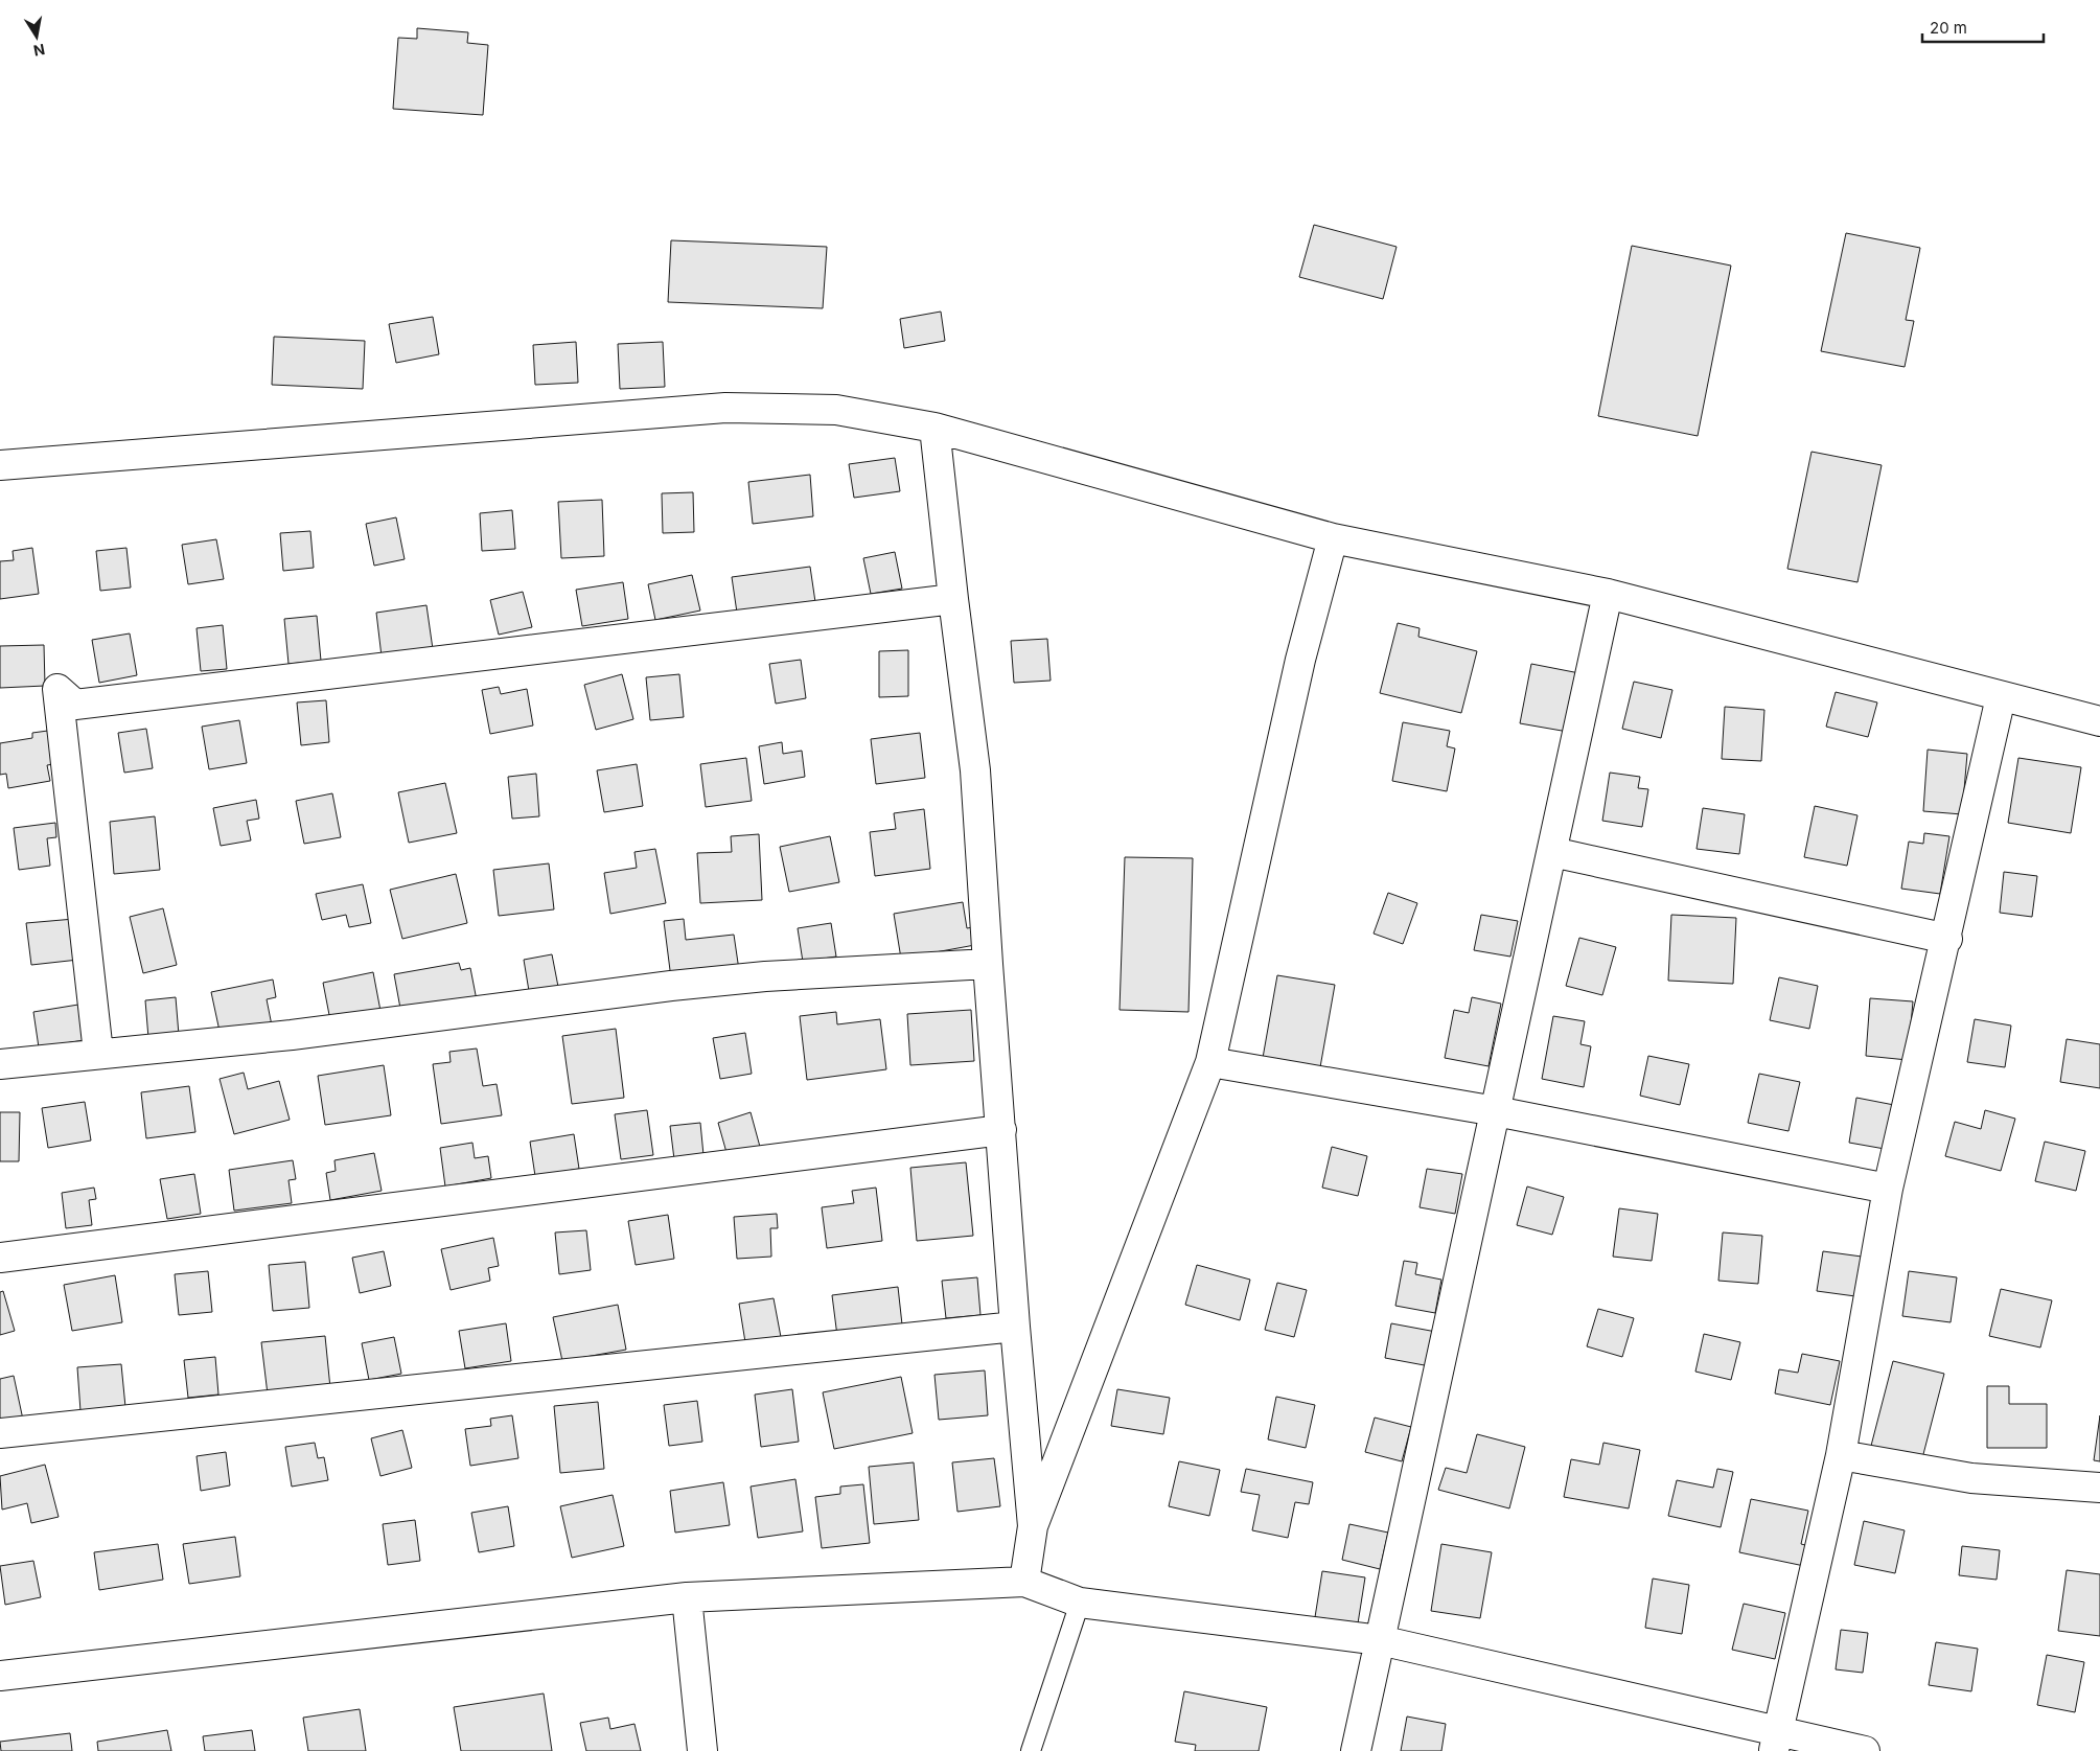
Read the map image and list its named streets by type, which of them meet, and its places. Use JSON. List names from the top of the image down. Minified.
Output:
{"scale_bar":"20 m","north":"bottom"}
